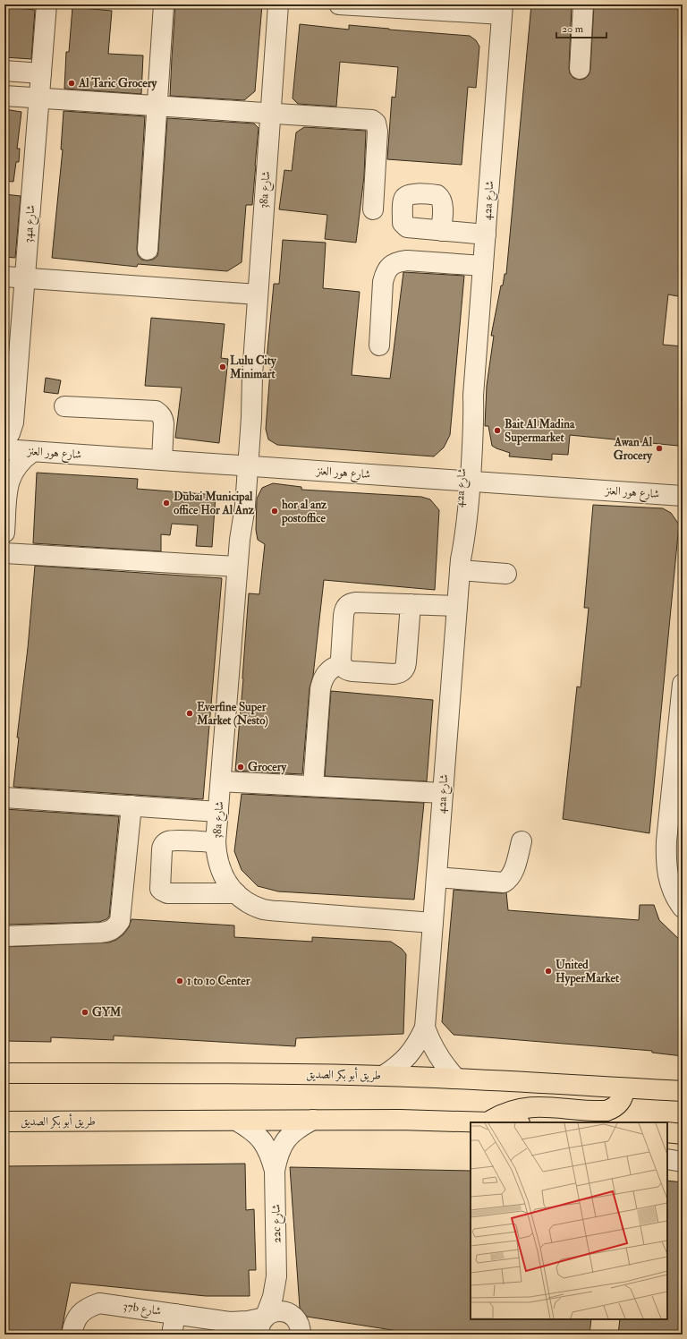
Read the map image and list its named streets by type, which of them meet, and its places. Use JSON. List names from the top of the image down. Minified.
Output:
{"streets":{"main road":["طريق أبو بكر الصديق"],"street":["38a شارع","42a شارع","34a شارع","شارع هور العنز","22c شارع","37b شارع"]},"crossings":[["38a شارع","42a شارع"],["38a شارع","شارع هور العنز"],["42a شارع","شارع هور العنز"],["42a شارع","طريق أبو بكر الصديق"],["طريق أبو بكر الصديق","22c شارع"],["22c شارع","37b شارع"]],"places":["Al Taric Grocery","Lulu City Minimart","Bait Al Madina Supermarket","Awan Al Grocery","Dubai Municipal office Hor Al Anz","hor al anz postoffice","Everfine Super Market (Nesto)","Grocery","United HyperMarket","1 to 10 Center","GYM"],"scale_bar":"20 m"}
